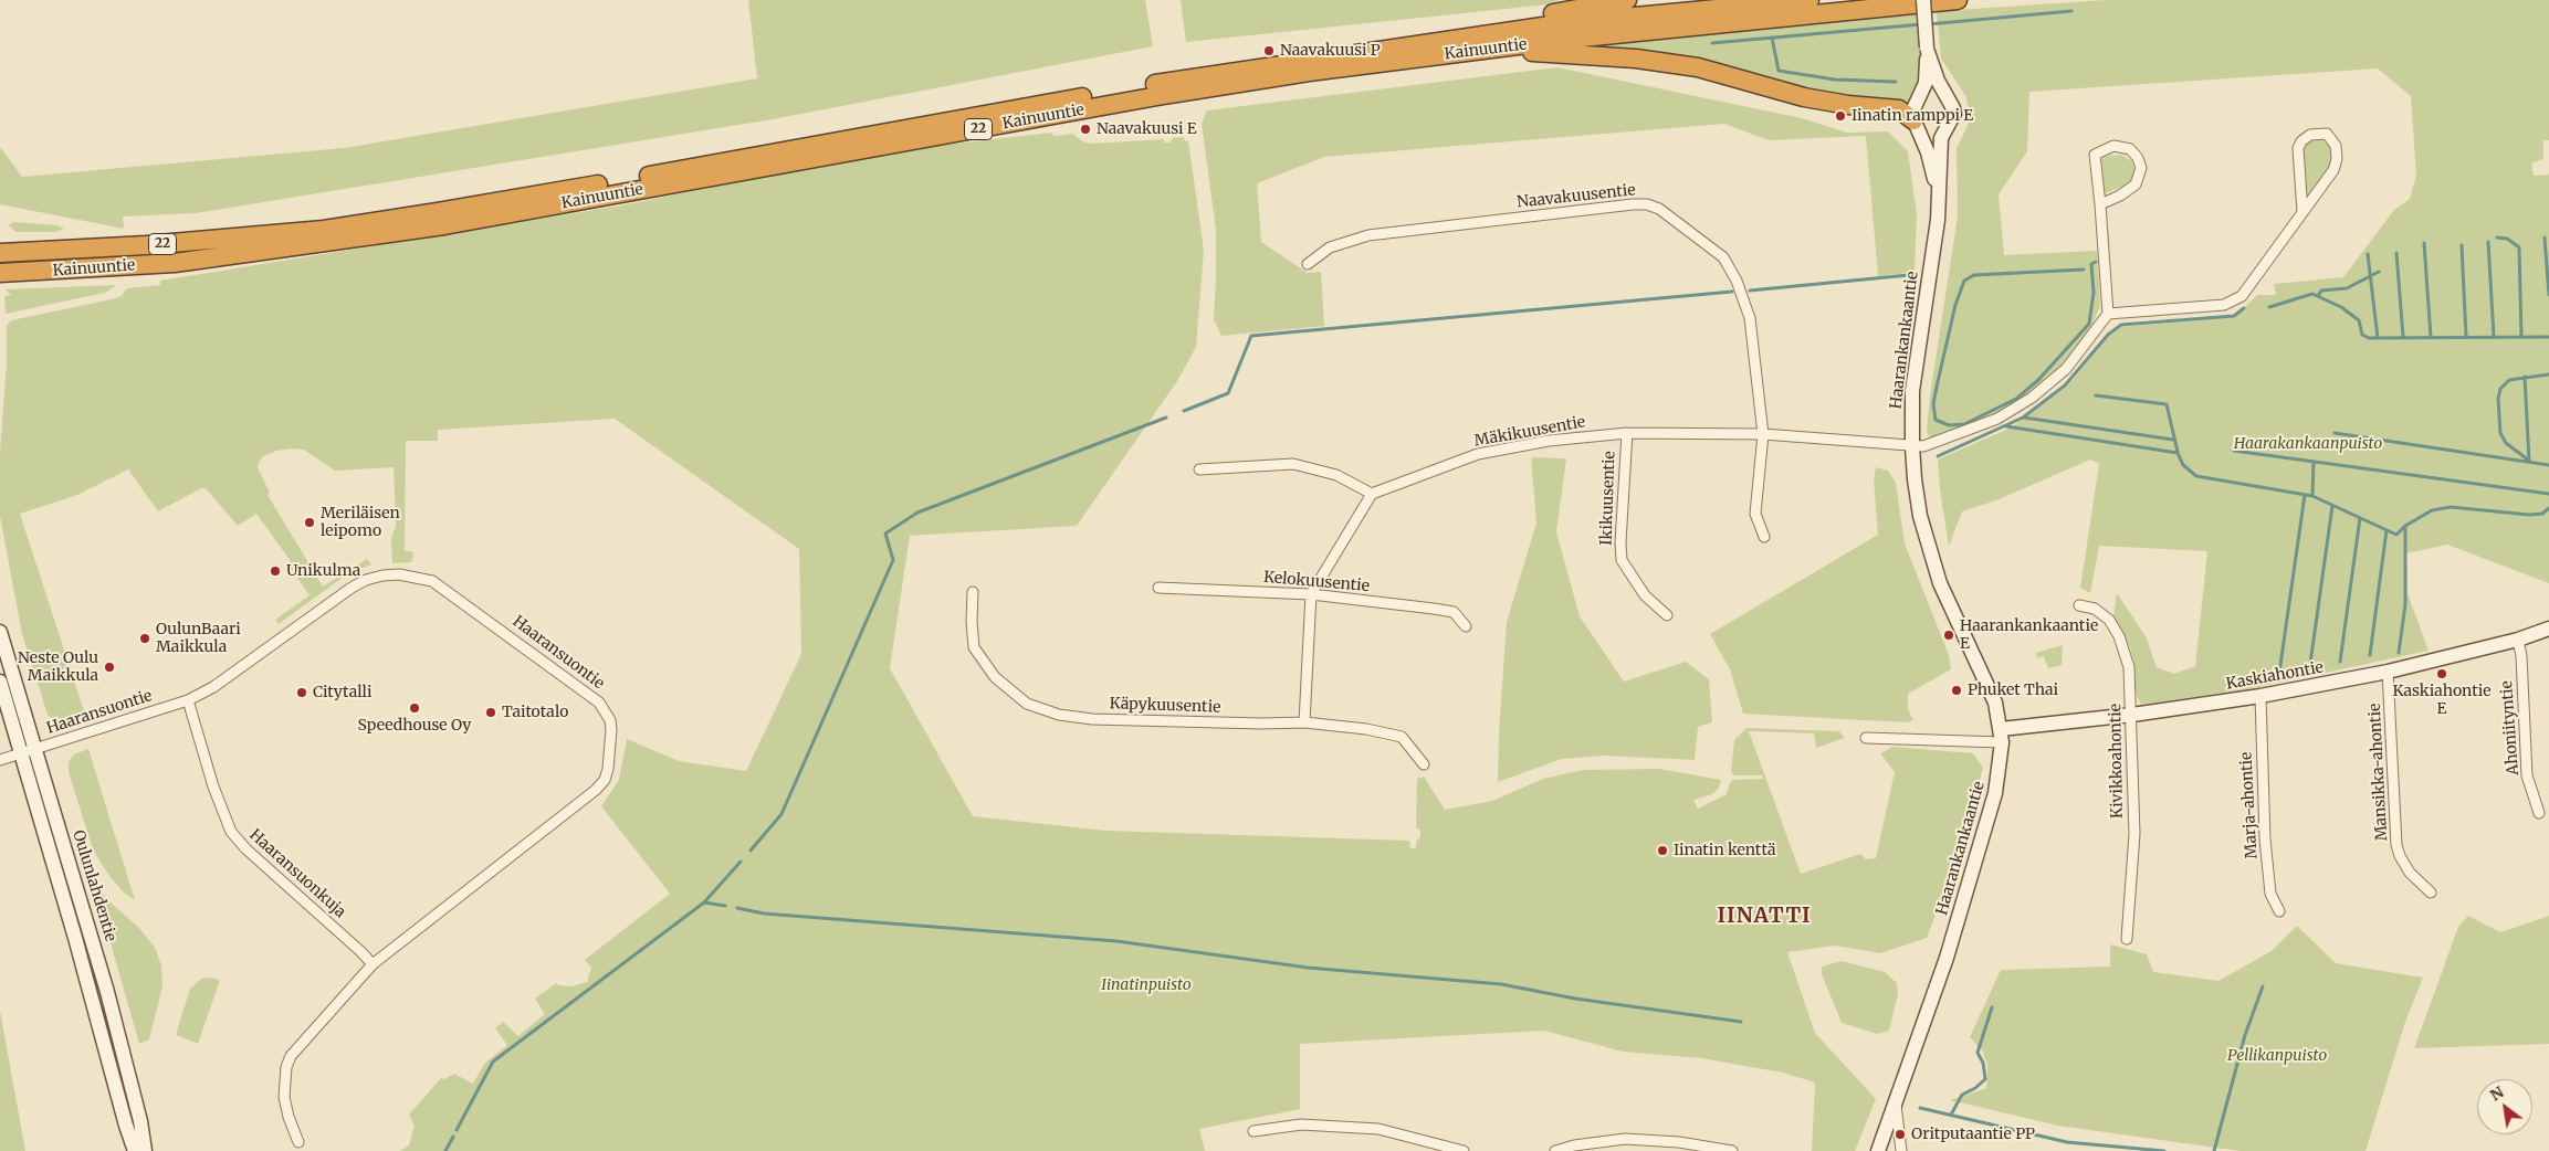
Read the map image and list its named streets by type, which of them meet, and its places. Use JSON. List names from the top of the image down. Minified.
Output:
{"streets":{"highway":["Kainuuntie","22"],"street":["Naavakuusentie","Haarankankaantie","Mäkikuusentie","Ikikuusentie","Kelokuusentie","Haaransuontie","Kaskiahontie","Käpykuusentie","Ahoniityntie","Kivikkoahontie","Mansikka-ahontie","Marja-ahontie","Haaransuonkuja","Oulunlahdentie"]},"crossings":[["Naavakuusentie","Mäkikuusentie"],["Haarankankaantie","Mäkikuusentie"],["Haarankankaantie","Kaskiahontie"],["Mäkikuusentie","Ikikuusentie"],["Haaransuontie","Haaransuonkuja"],["Haaransuontie","Oulunlahdentie"],["Kaskiahontie","Ahoniityntie"],["Kaskiahontie","Kivikkoahontie"],["Kaskiahontie","Mansikka-ahontie"],["Kaskiahontie","Marja-ahontie"]],"districts":["IINATTI"],"parks":["Haarakankaanpuisto","Iinatinpuisto","Pellikanpuisto"],"places":["Naavakuusi P","Iinatin ramppi E","Naavakuusi E","Meriläisen leipomo","Unikulma","Haarankankaantie E","OulunBaari Maikkula","Neste Oulu Maikkula","Kaskiahontie E","Phuket Thai","Citytalli","Speedhouse Oy","Taitotalo","Iinatin kenttä","Oritputaantie PP"],"north":"top left"}
